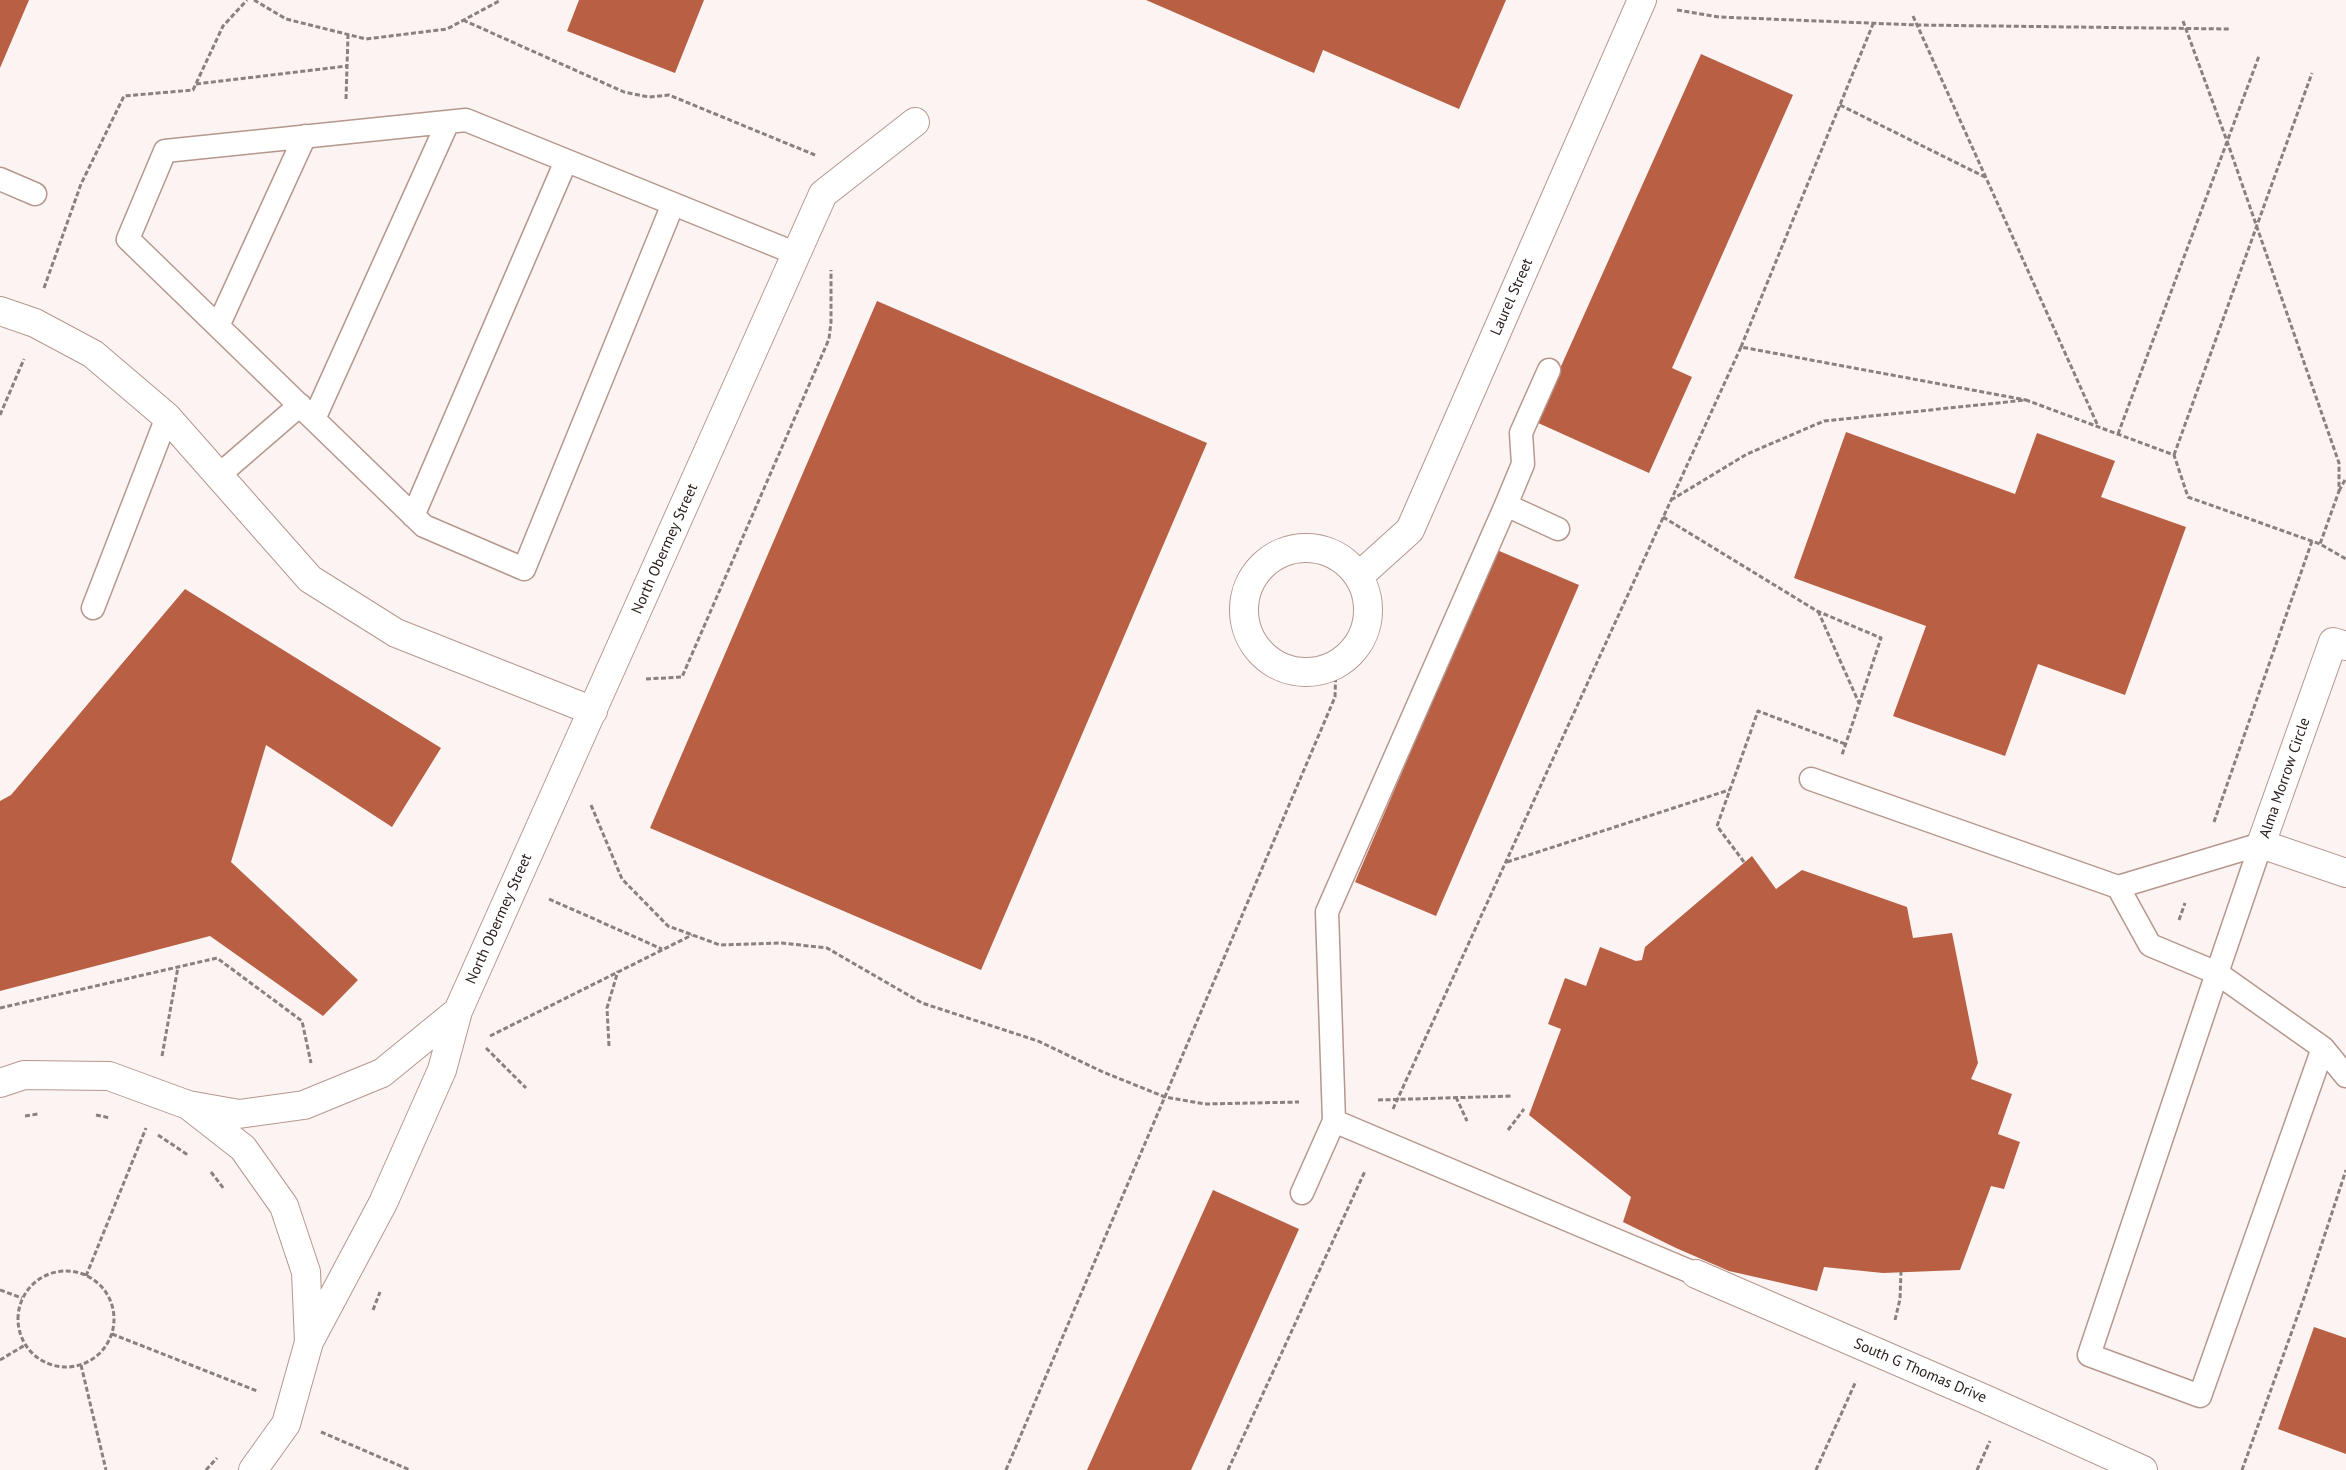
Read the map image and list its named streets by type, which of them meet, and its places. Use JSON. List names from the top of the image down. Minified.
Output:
{"streets":{"street":["Laurel Street","North Obermey Street","Alma Morrow Circle","South G Thomas Drive"]}}
